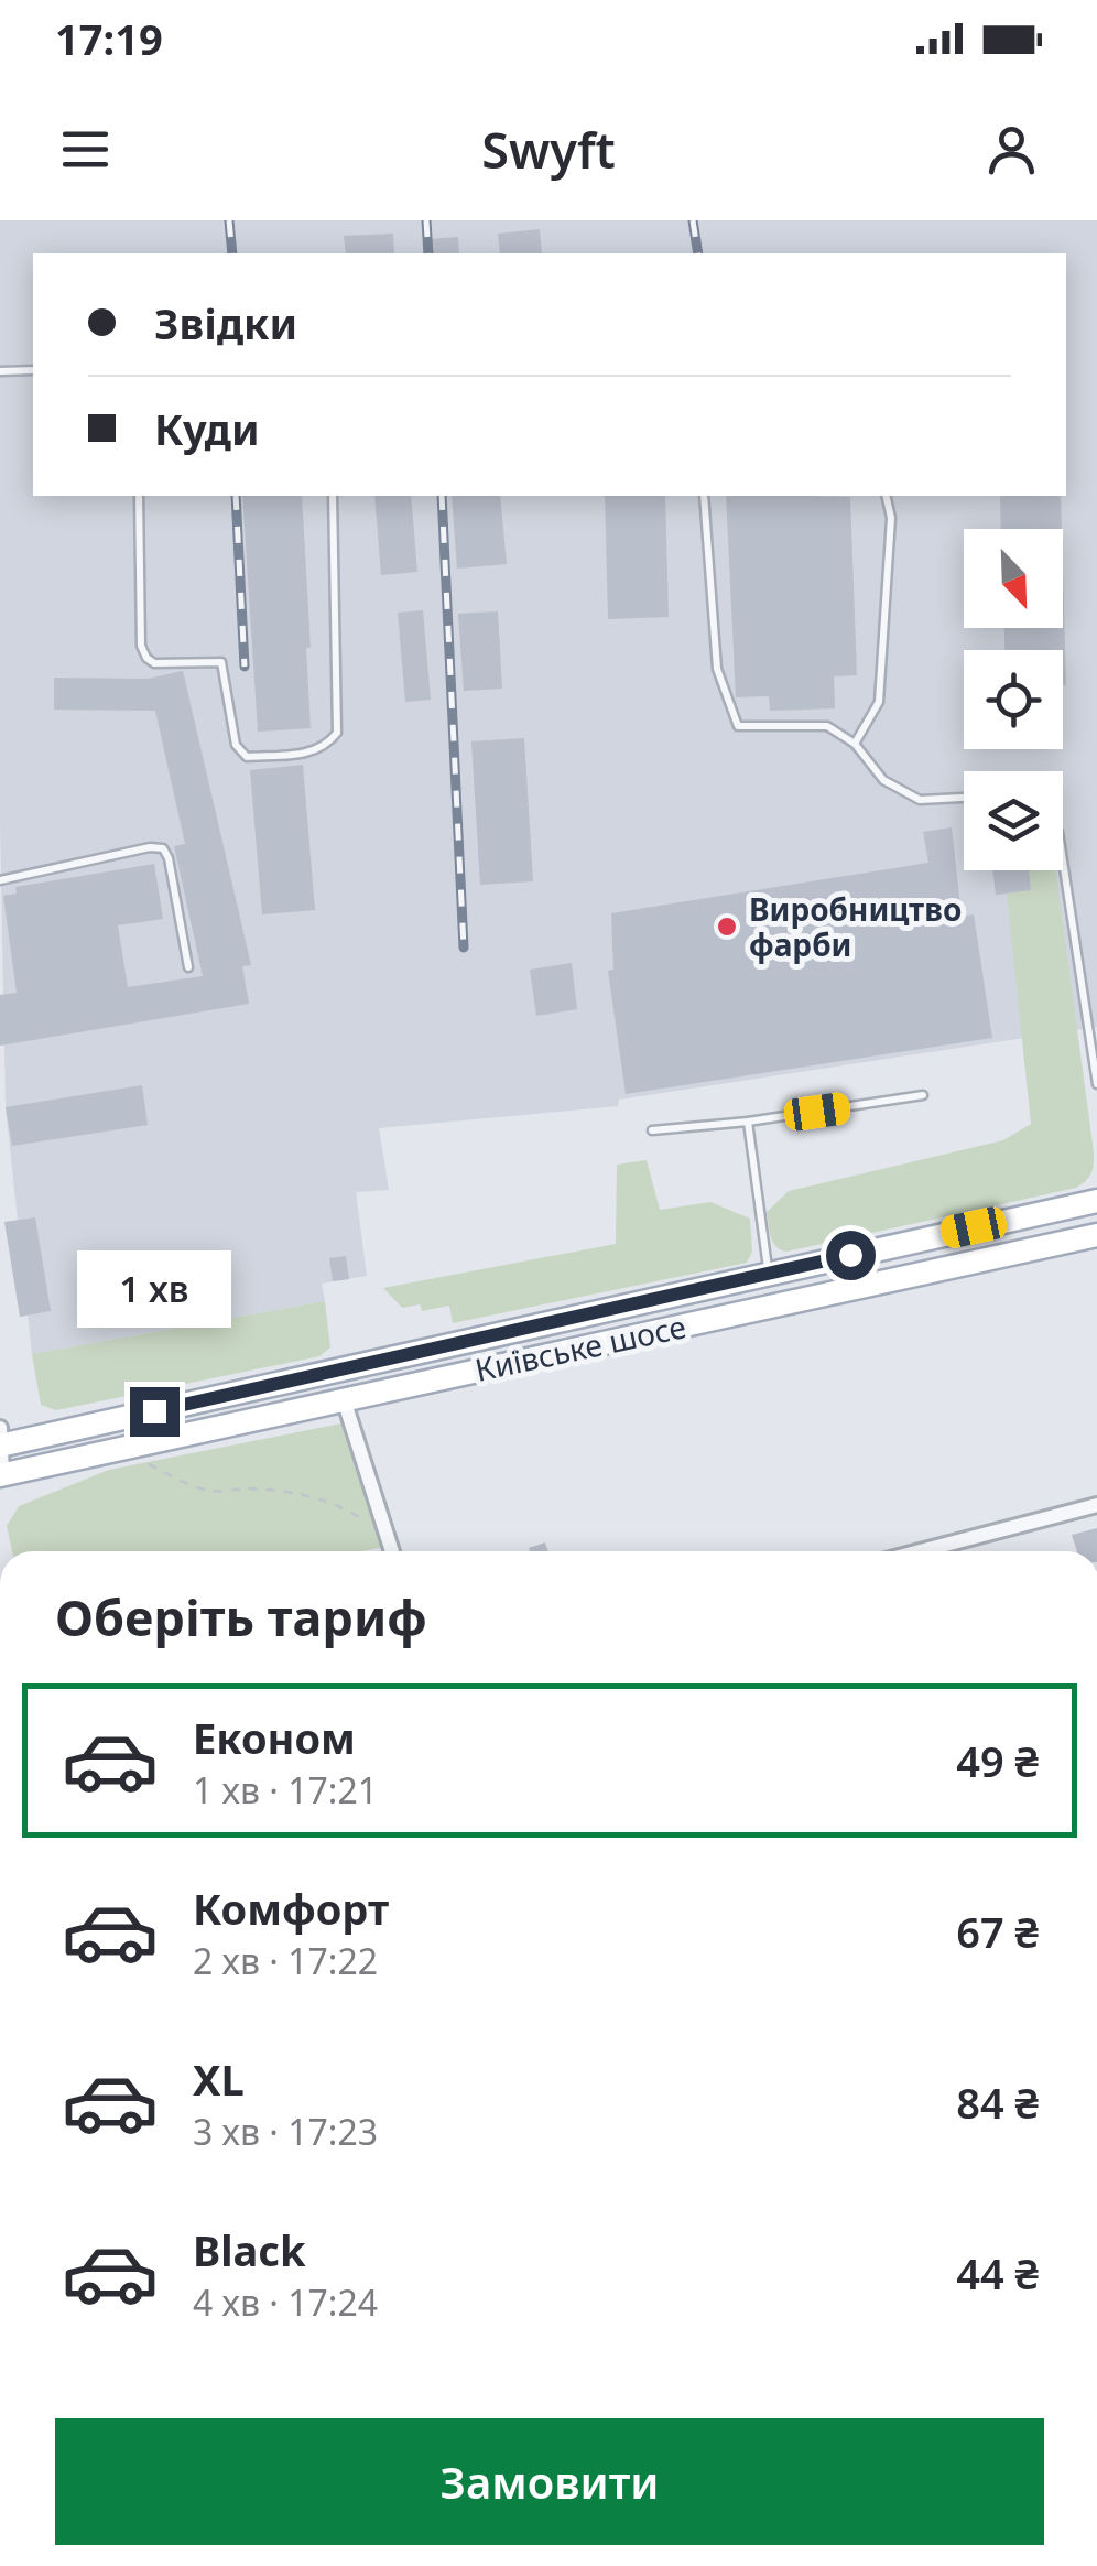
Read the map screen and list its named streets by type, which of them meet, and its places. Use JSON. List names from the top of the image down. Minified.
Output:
{"streets":{"main road":["Київське шосе"]},"places":["Виробництво фарби"],"north":"bottom right","page":{"status":"17:19","header":"Swyft","banner":["Звідки","Куди"],"bubble":"1 хв","heading":"Оберіть тариф","list":[{"name":"Економ","note":"1 хв · 17:21","value":"49 ₴"},{"name":"Комфорт","note":"2 хв · 17:22","value":"67 ₴"},{"name":"XL","note":"3 хв · 17:23","value":"84 ₴"},{"name":"Black","note":"4 хв · 17:24","value":"44 ₴"}],"buttons":"Замовити"}}
